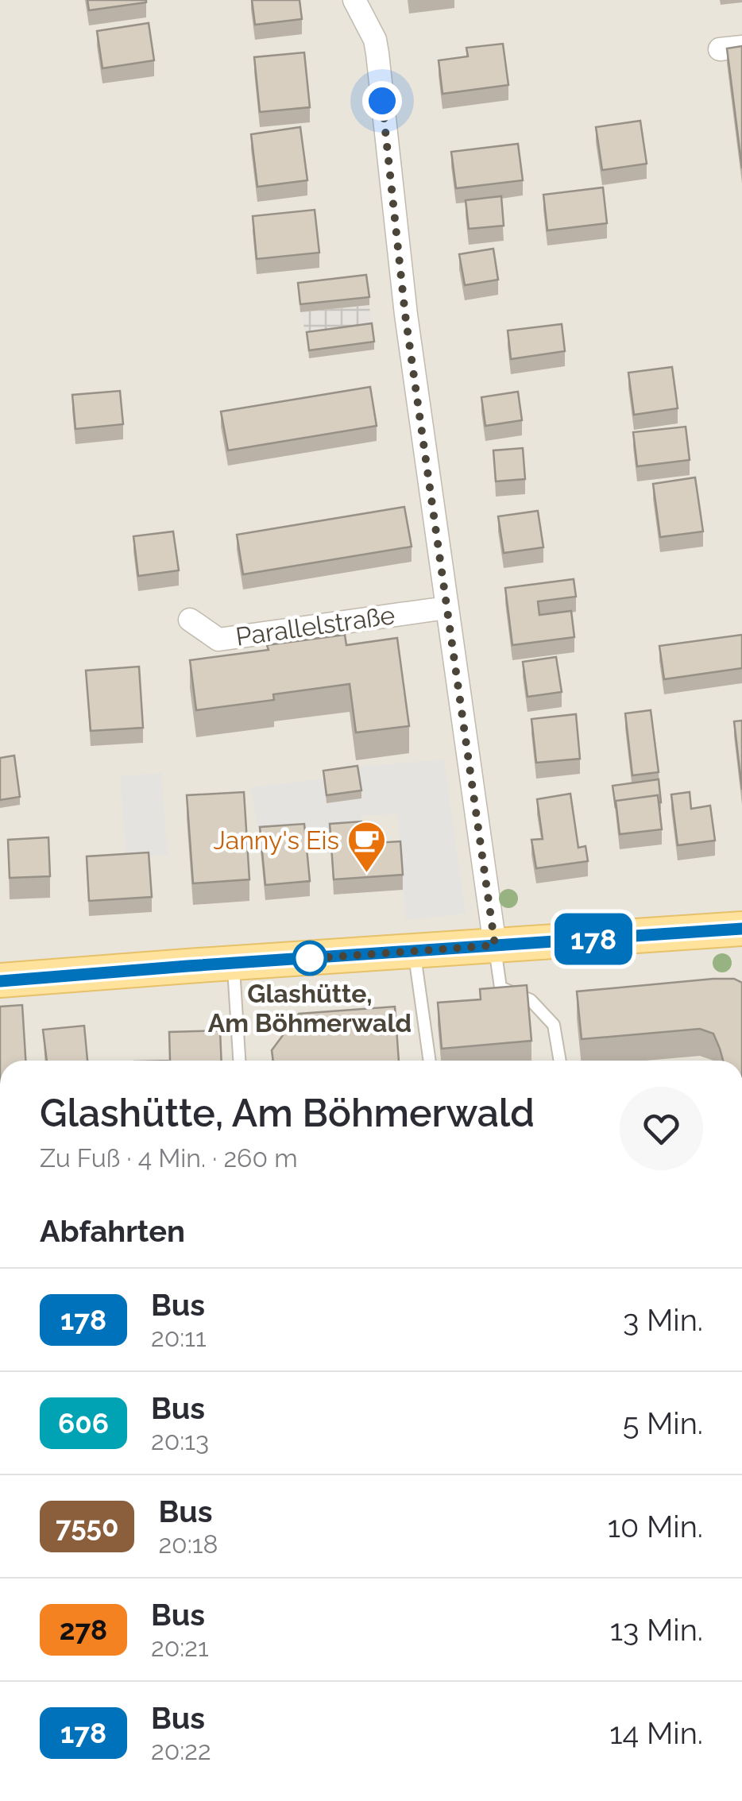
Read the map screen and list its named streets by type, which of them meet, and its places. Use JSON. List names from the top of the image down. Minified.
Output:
{"streets":{"street":["Parallelstraße"]},"places":{"cafe":["Janny's Eis"],"other":["Glashütte, Am Böhmerwald"]},"lines":["bus line 178"],"page":{"on_map":"178","heading":[["Glashütte, Am Böhmerwald","Zu Fuß · 4 Min. · 260 m"],"Abfahrten"],"list":[{"mark":"178","name":"Bus","note":"20:11","value":"3 Min."},{"mark":"606","name":"Bus","note":"20:13","value":"5 Min."},{"mark":"7550","name":"Bus","note":"20:18","value":"10 Min."},{"mark":"278","name":"Bus","note":"20:21","value":"13 Min."},{"mark":"178","name":"Bus","note":"20:22","value":"14 Min."}]}}
